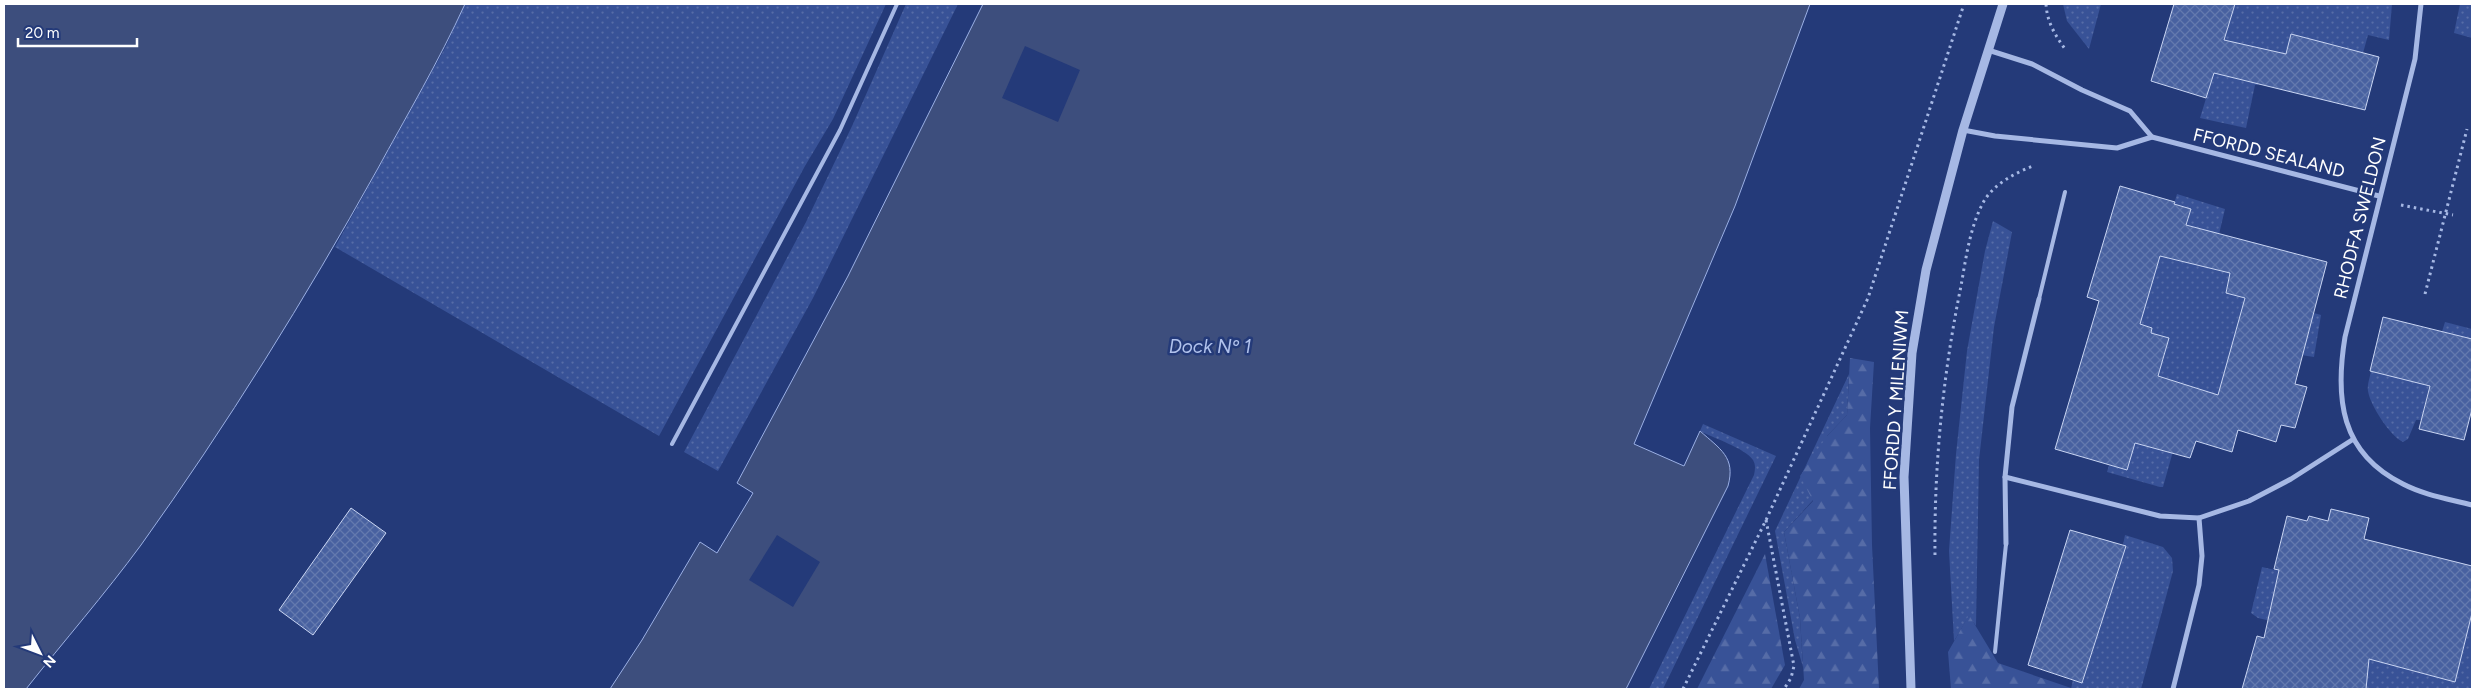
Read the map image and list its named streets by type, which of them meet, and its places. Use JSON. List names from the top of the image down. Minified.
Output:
{"streets":{"street":["FFORDD SEALAND","RHODFA SWELDON","FFORDD Y MILENIWM"]},"crossings":[["FFORDD SEALAND","RHODFA SWELDON"]],"water":["Dock Nº 1"],"scale_bar":"20 m","north":"bottom right"}
